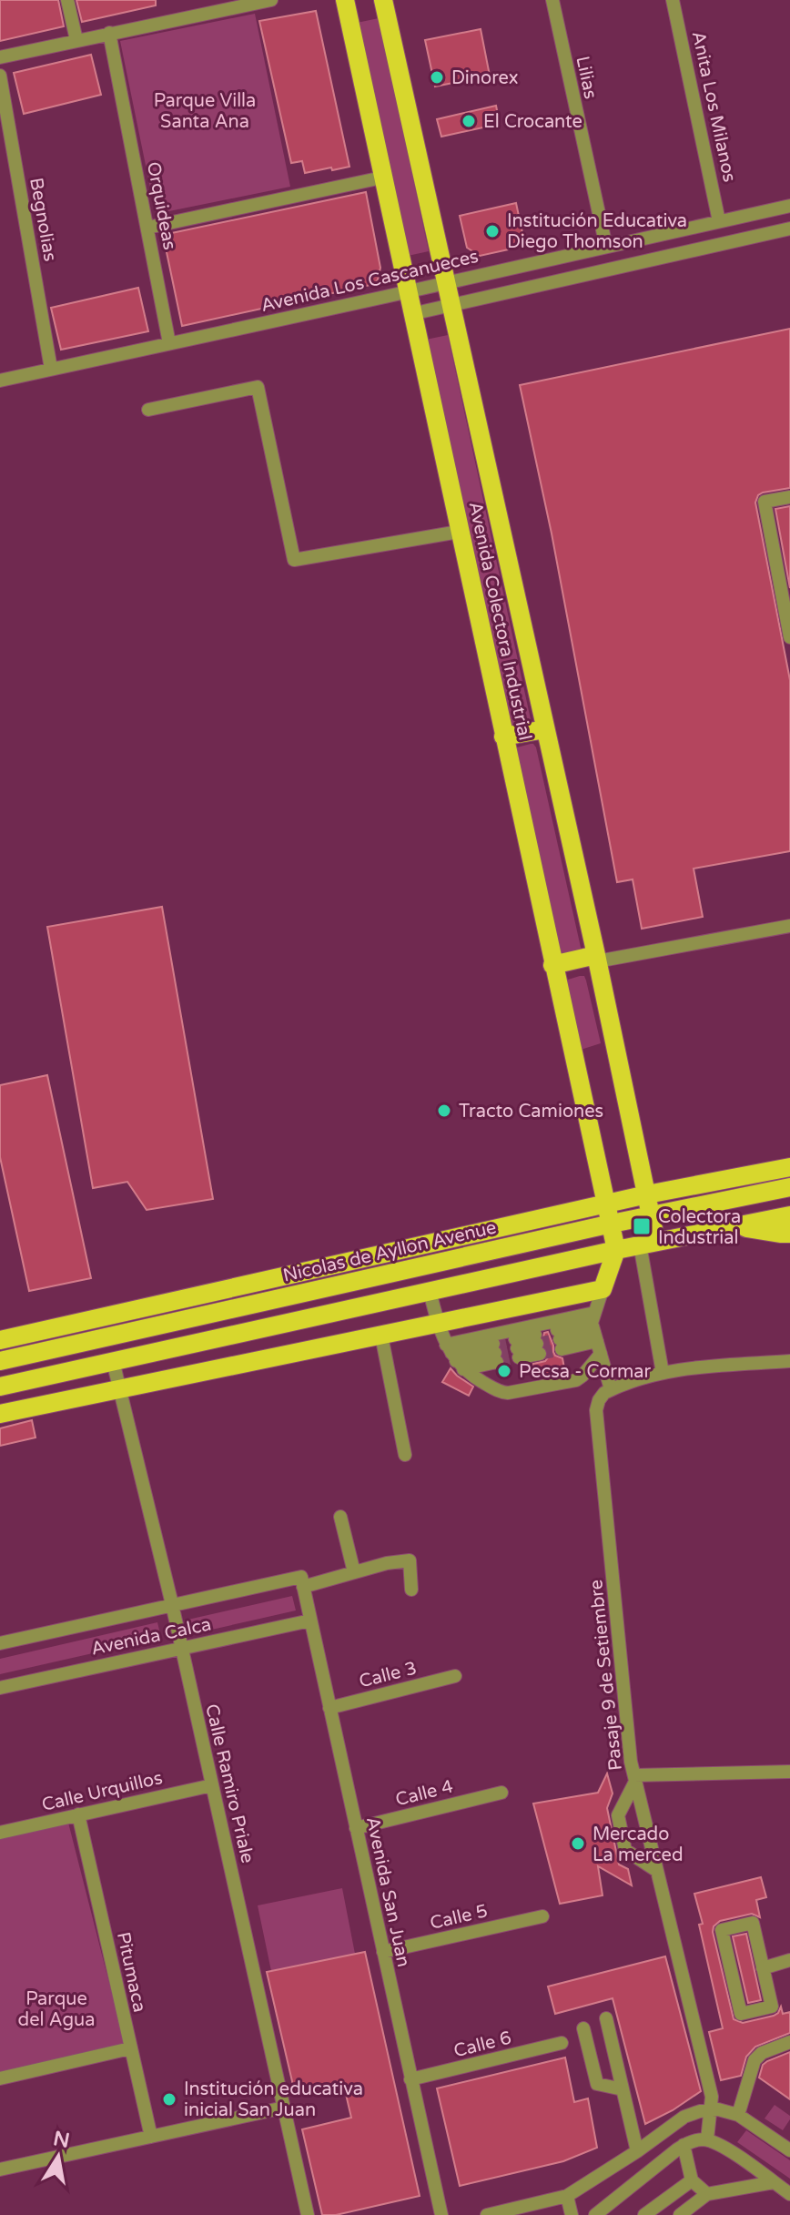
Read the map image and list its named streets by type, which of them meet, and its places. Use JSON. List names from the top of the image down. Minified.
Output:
{"streets":{"main road":["Avenida Colectora Industrial","Nicolas de Ayllon Avenue"],"street":["Lilias","Anita Los Milanos","Orquideas","Begnolias","Avenida Los Cascanueces","Avenida Calca","Calle 3","Pasaje 9 de Setiembre","Calle Ramiro Priale","Calle Urquillos","Calle 4","Avenida San Juan","Calle 5","Pitumaca","Calle 6"]},"crossings":[["Lilias","Avenida Los Cascanueces"],["Anita Los Milanos","Avenida Los Cascanueces"],["Orquideas","Avenida Los Cascanueces"],["Begnolias","Avenida Los Cascanueces"],["Avenida Los Cascanueces","Avenida Colectora Industrial"],["Avenida Colectora Industrial","Nicolas de Ayllon Avenue"],["Avenida Calca","Calle Ramiro Priale"],["Avenida Calca","Avenida San Juan"],["Calle 3","Avenida San Juan"],["Calle Ramiro Priale","Calle Urquillos"],["Calle Urquillos","Pitumaca"],["Calle 4","Avenida San Juan"],["Avenida San Juan","Calle 5"],["Avenida San Juan","Calle 6"]],"parks":["Parque Villa Santa Ana","Parque del Agua"],"places":{"other":["Dinorex","El Crocante","Institución Educativa Diego Thomson","Tracto Camiones","Pecsa - Cormar","Mercado La merced","Institución educativa inicial San Juan"],"transit":["Colectora Industrial"]},"north":"top"}
